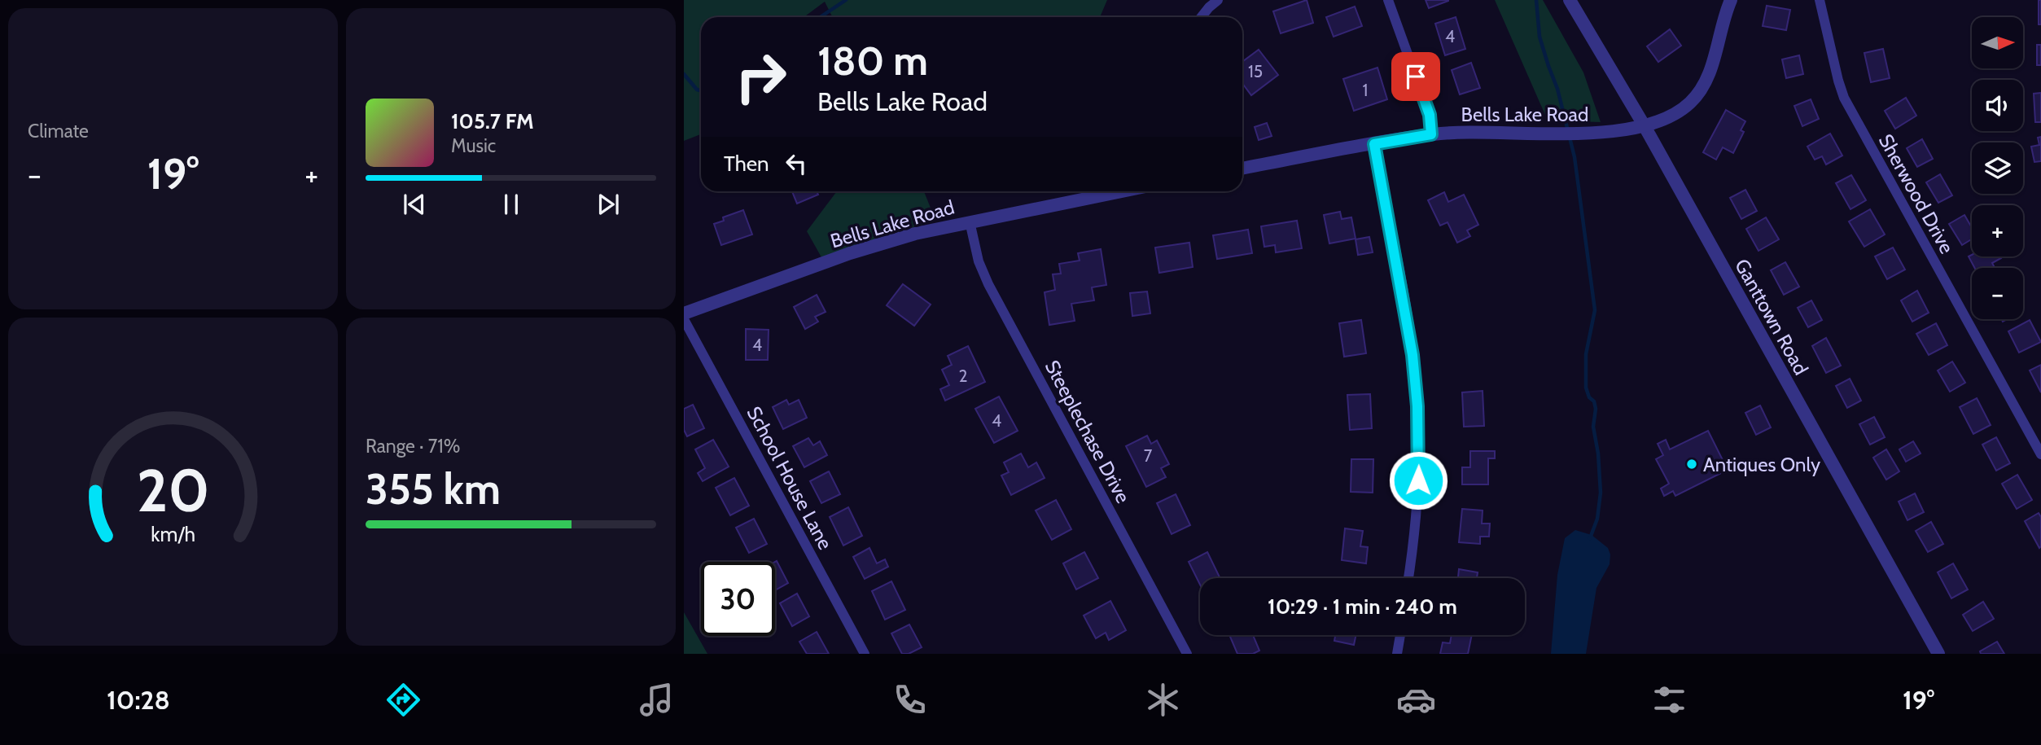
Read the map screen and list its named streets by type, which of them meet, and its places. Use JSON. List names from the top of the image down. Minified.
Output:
{"streets":{"street":["Bells Lake Road","Sherwood Drive","Ganttown Road","Steeplechase Drive","School House Lane"]},"crossings":[["Bells Lake Road","Ganttown Road"],["Bells Lake Road","Steeplechase Drive"]],"places":["Antiques Only"],"house_numbers":["4","15","1","4","2","4","7"],"north":"right","page":{"tile":["Climate",["Range · 71%","355 km"]],"map_buttons":["+","−"],"turn":["180 m","Bells Lake Road"],"song":["105.7 FM","Music"],"then":"Then","heat":["−","19°","+"],"limit":"30","trip":"10:29 · 1 min · 240 m","tabs":["10:28","19°"],"gauge":["20","km/h"]}}
